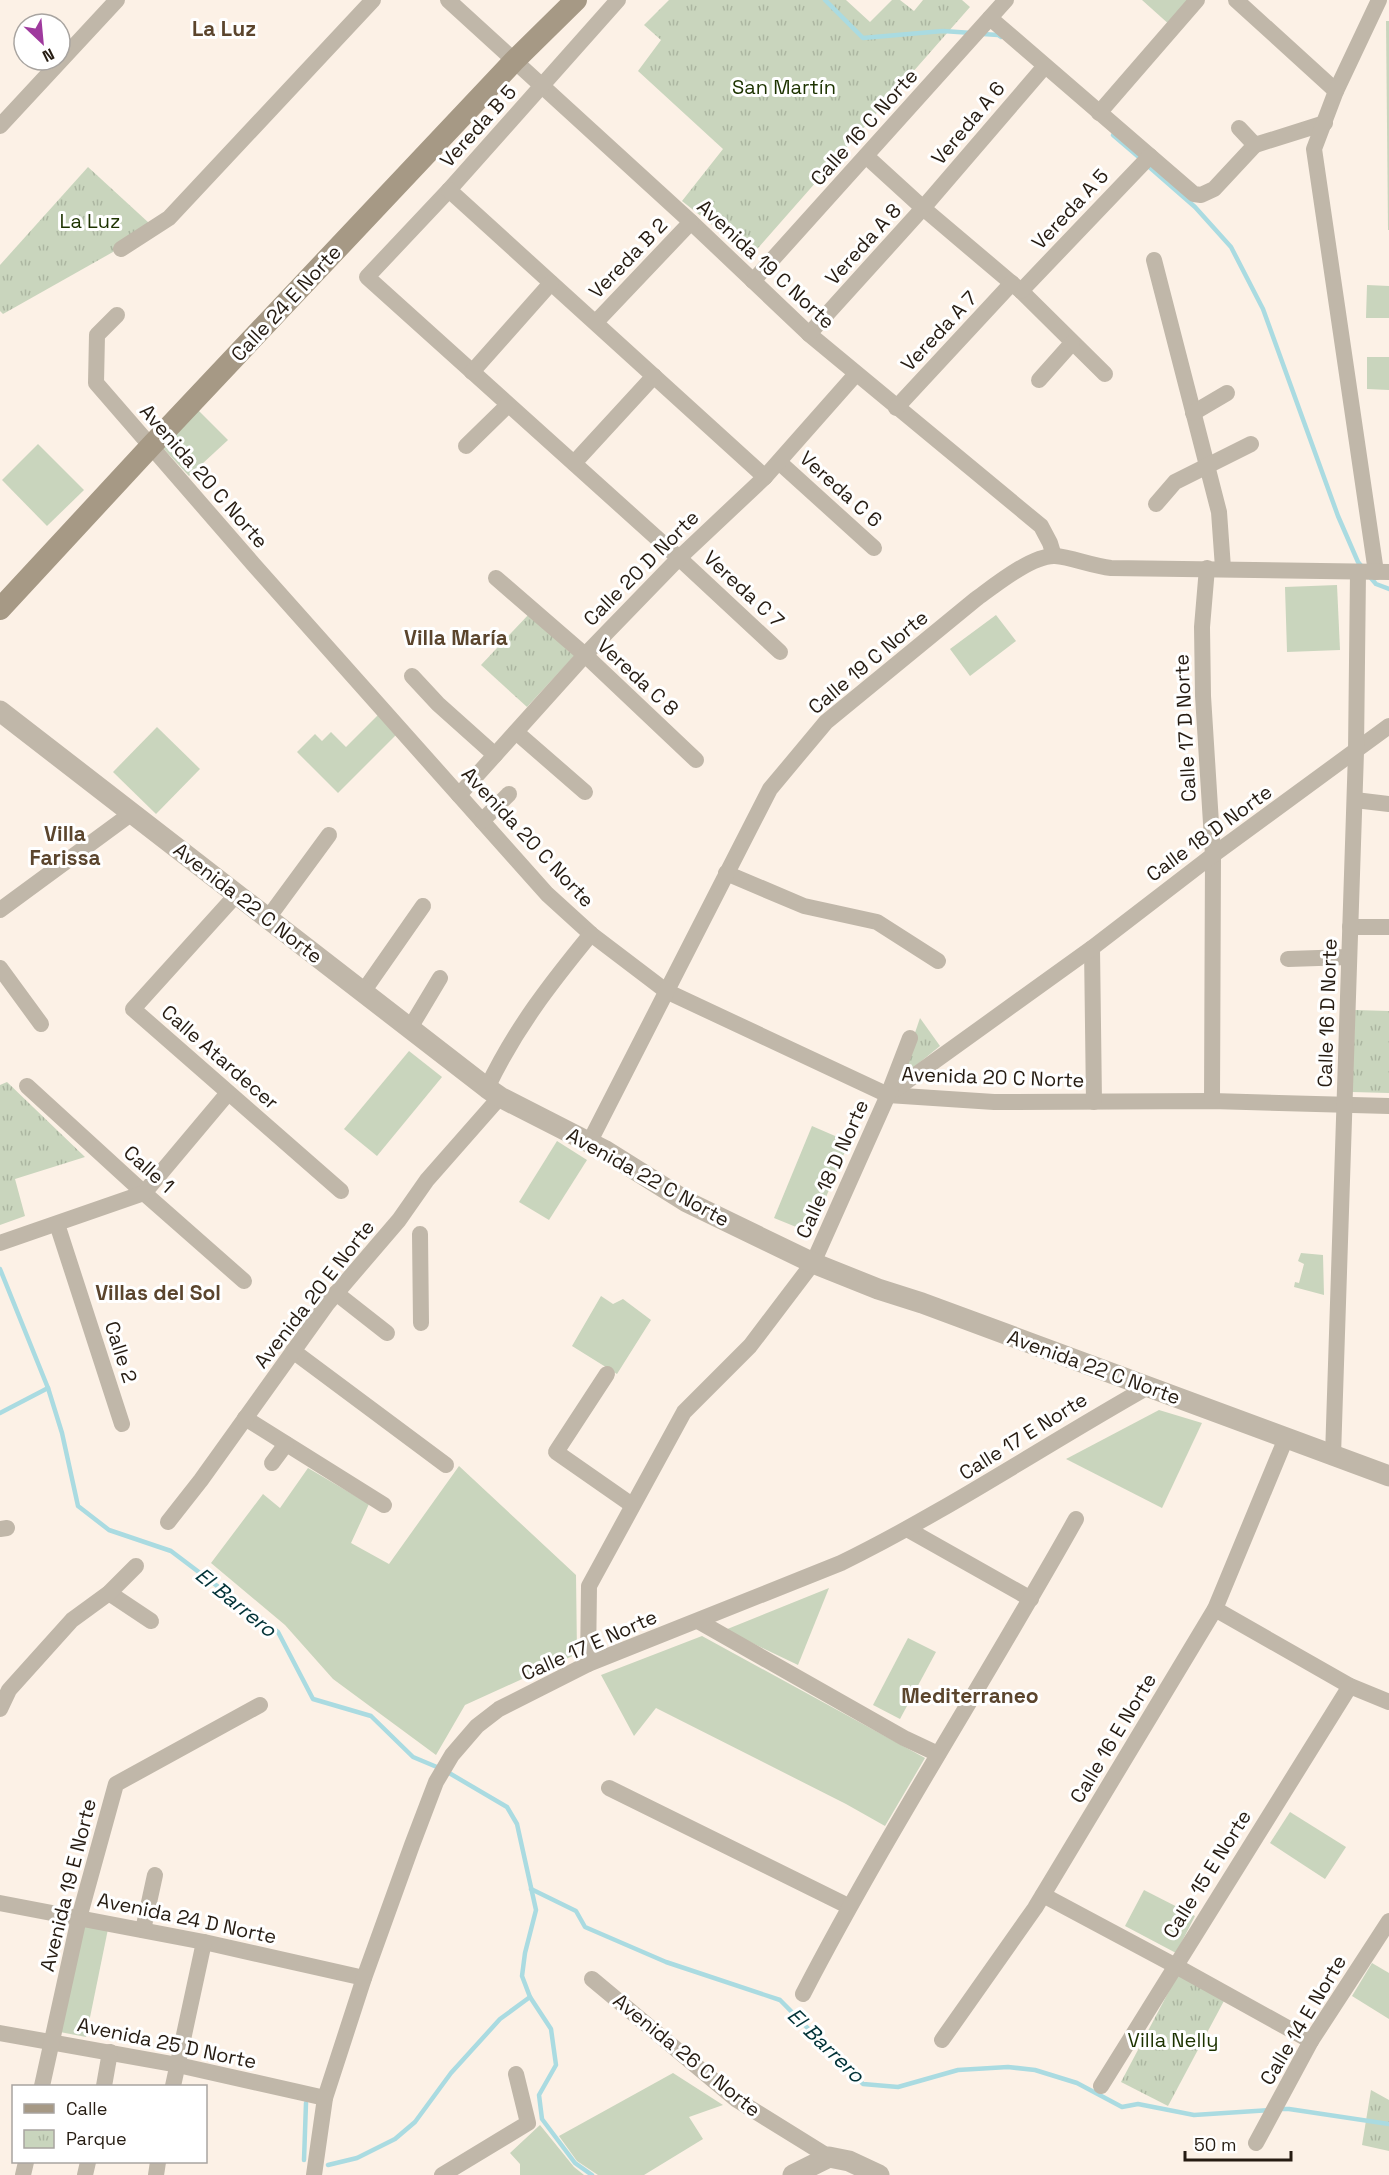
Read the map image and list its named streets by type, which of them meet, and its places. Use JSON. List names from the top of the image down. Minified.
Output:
{"streets":{"main road":["Calle 24 E Norte"],"street":["Vereda A 6","Vereda B 5","Calle 16 C Norte","Vereda A 5","Vereda A 8","Vereda B 2","Avenida 19 C Norte","Vereda A 7","Avenida 20 C Norte","Vereda C 6","Calle 20 D Norte","Vereda C 7","Calle 19 C Norte","Vereda C 8","Calle 17 D Norte","Calle 18 D Norte","Avenida 22 C Norte","Calle 16 D Norte","Calle Atardecer","Calle 1","Avenida 20 E Norte","Calle 2","Calle 17 E Norte","Calle 16 E Norte","Calle 15 E Norte","Avenida 19 E Norte","Avenida 24 D Norte","Calle 14 E Norte","Avenida 25 D Norte","Avenida 26 C Norte"]},"crossings":[["Vereda A 6","Vereda A 8"],["Vereda B 5","Avenida 19 C Norte"],["Vereda B 5","Vereda C 7"],["Calle 16 C Norte","Avenida 19 C Norte"],["Vereda A 5","Vereda A 7"],["Vereda A 8","Avenida 19 C Norte"],["Vereda B 2","Avenida 19 C Norte"],["Avenida 19 C Norte","Calle 24 E Norte"],["Avenida 19 C Norte","Vereda A 7"],["Avenida 19 C Norte","Calle 20 D Norte"],["Avenida 19 C Norte","Calle 19 C Norte"],["Calle 24 E Norte","Avenida 20 C Norte"],["Avenida 20 C Norte","Calle 20 D Norte"],["Avenida 20 C Norte","Calle 19 C Norte"],["Avenida 20 C Norte","Calle 17 D Norte"],["Avenida 20 C Norte","Calle 18 D Norte"],["Avenida 20 C Norte","Calle 16 D Norte"],["Avenida 20 C Norte","Avenida 20 E Norte"],["Vereda C 6","Calle 20 D Norte"],["Calle 20 D Norte","Vereda C 7"],["Calle 20 D Norte","Vereda C 8"],["Calle 19 C Norte","Avenida 22 C Norte"],["Calle 17 D Norte","Calle 18 D Norte"],["Calle 18 D Norte","Avenida 22 C Norte"],["Calle 18 D Norte","Calle 16 D Norte"],["Calle 18 D Norte","Calle 17 E Norte"],["Avenida 22 C Norte","Calle 16 D Norte"],["Avenida 22 C Norte","Calle Atardecer"],["Avenida 22 C Norte","Avenida 20 E Norte"],["Avenida 22 C Norte","Calle 17 E Norte"],["Avenida 22 C Norte","Calle 16 E Norte"],["Calle 17 E Norte","Avenida 24 D Norte"],["Calle 17 E Norte","Avenida 25 D Norte"],["Avenida 19 E Norte","Avenida 24 D Norte"],["Avenida 19 E Norte","Avenida 25 D Norte"]],"districts":["La Luz","Villa María","Villa Farissa","Villas del Sol","Mediterraneo"],"water":["El Barrero"],"parks":["San Martín","La Luz","Villa Nelly"],"legend":["Calle","Parque"],"scale_bar":"50 m","north":"bottom right"}
